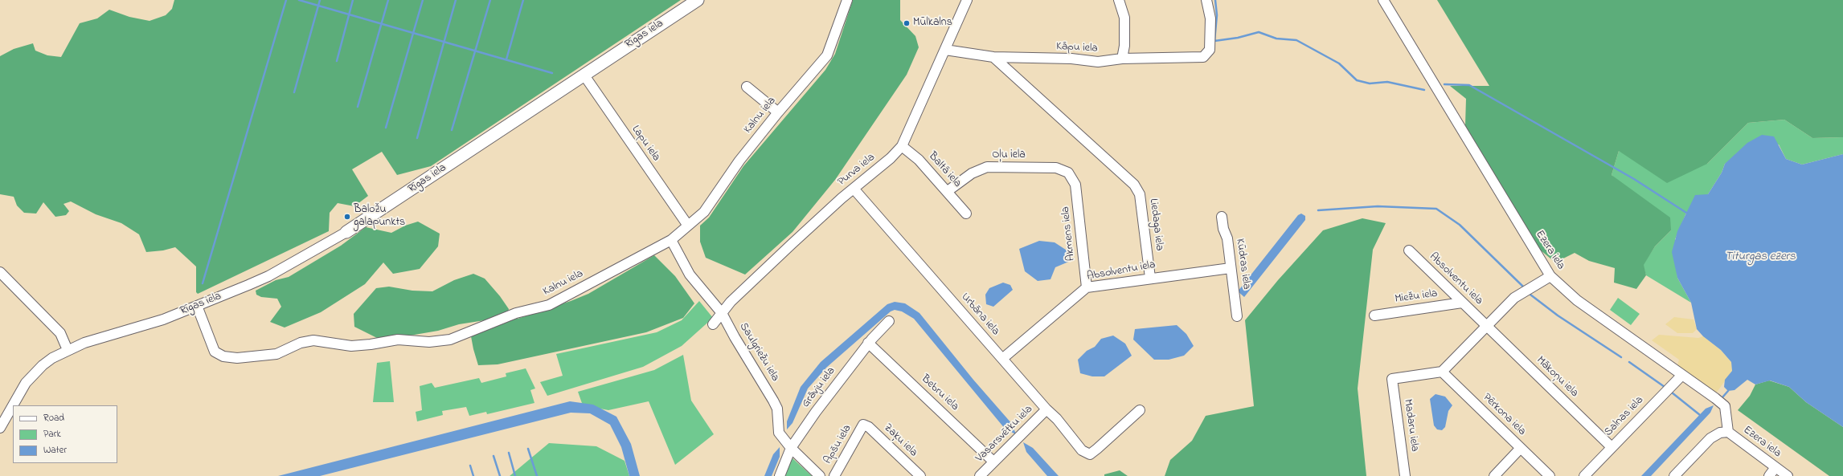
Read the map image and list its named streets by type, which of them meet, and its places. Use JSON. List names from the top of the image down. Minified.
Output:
{"streets":{"main road":["Rīgas iela"],"street":["Kāpu iela","Kalnu iela","Lapu iela","Oļu iela","Purva iela","Baltā iela","Liedaga iela","Akmens iela","Ezera iela","Kūdras iela","Absolventu iela","Miežu iela","Urbāna iela","Saulgriežu iela","Mākoņu iela","Grāvju iela","Bebru iela","Pērkona iela","Salnas iela","Madaru iela","Vasarsvētku iela","Zaķu iela","Apšu iela"]},"crossings":[["Rīgas iela","Kalnu iela"],["Rīgas iela","Lapu iela"],["Kāpu iela","Purva iela"],["Kāpu iela","Liedaga iela"],["Kalnu iela","Lapu iela"],["Kalnu iela","Saulgriežu iela"],["Oļu iela","Baltā iela"],["Oļu iela","Akmens iela"],["Purva iela","Baltā iela"],["Purva iela","Urbāna iela"],["Purva iela","Saulgriežu iela"],["Liedaga iela","Absolventu iela"],["Akmens iela","Absolventu iela"],["Ezera iela","Salnas iela"],["Kūdras iela","Absolventu iela"],["Absolventu iela","Miežu iela"],["Absolventu iela","Urbāna iela"],["Absolventu iela","Mākoņu iela"],["Urbāna iela","Vasarsvētku iela"],["Saulgriežu iela","Grāvju iela"],["Mākoņu iela","Salnas iela"],["Grāvju iela","Bebru iela"],["Bebru iela","Vasarsvētku iela"],["Pērkona iela","Madaru iela"],["Zaķu iela","Apšu iela"]],"water":["Titurgas ezers"],"places":["Mūlkalns","Baložu galapunkts"],"legend":["Road","Park","Water"]}
